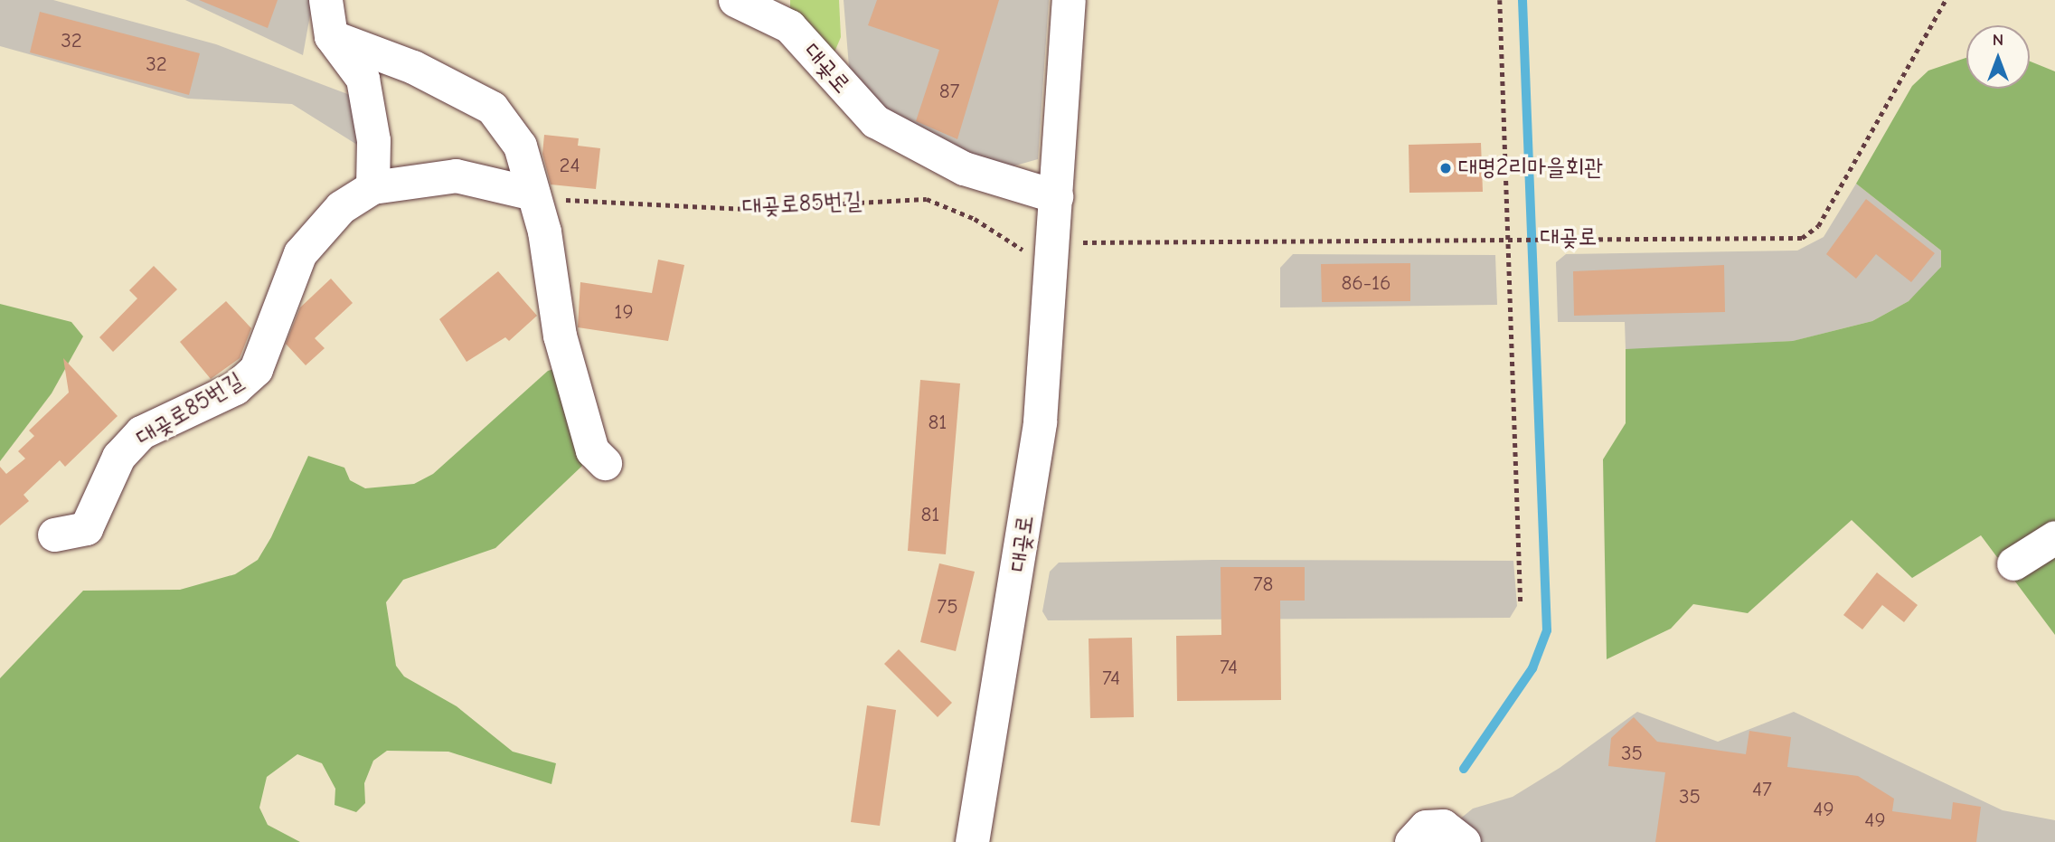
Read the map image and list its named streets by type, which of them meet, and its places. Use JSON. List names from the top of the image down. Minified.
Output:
{"streets":{"street":["대곶로","대곶로85번길"]},"crossings":[["대곶로","대곶로85번길"]],"places":["대명2리마을회관"],"house_numbers":["32","32","87","24","86-16","19","81","81","78","75","74","74","35","47","35","49","49"],"north":"top"}
